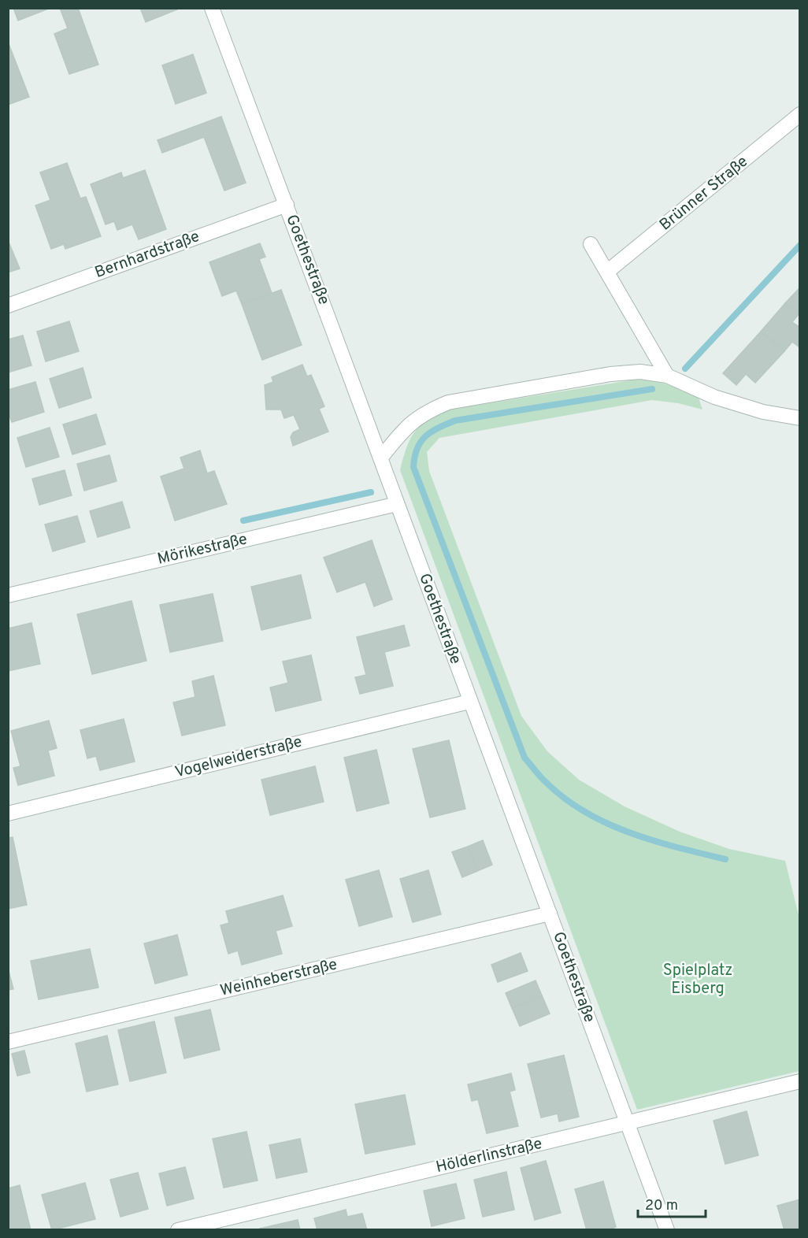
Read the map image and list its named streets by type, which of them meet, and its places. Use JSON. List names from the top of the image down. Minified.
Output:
{"streets":{"street":["Brünner Straße","Bernhardstraße","Goethestraße","Mörikestraße","Vogelweiderstraße","Weinheberstraße","Hölderlinstraße"]},"crossings":[["Bernhardstraße","Goethestraße"],["Goethestraße","Mörikestraße"],["Goethestraße","Vogelweiderstraße"],["Goethestraße","Weinheberstraße"],["Goethestraße","Hölderlinstraße"]],"parks":["Spielplatz Eisberg"],"scale_bar":"20 m"}
